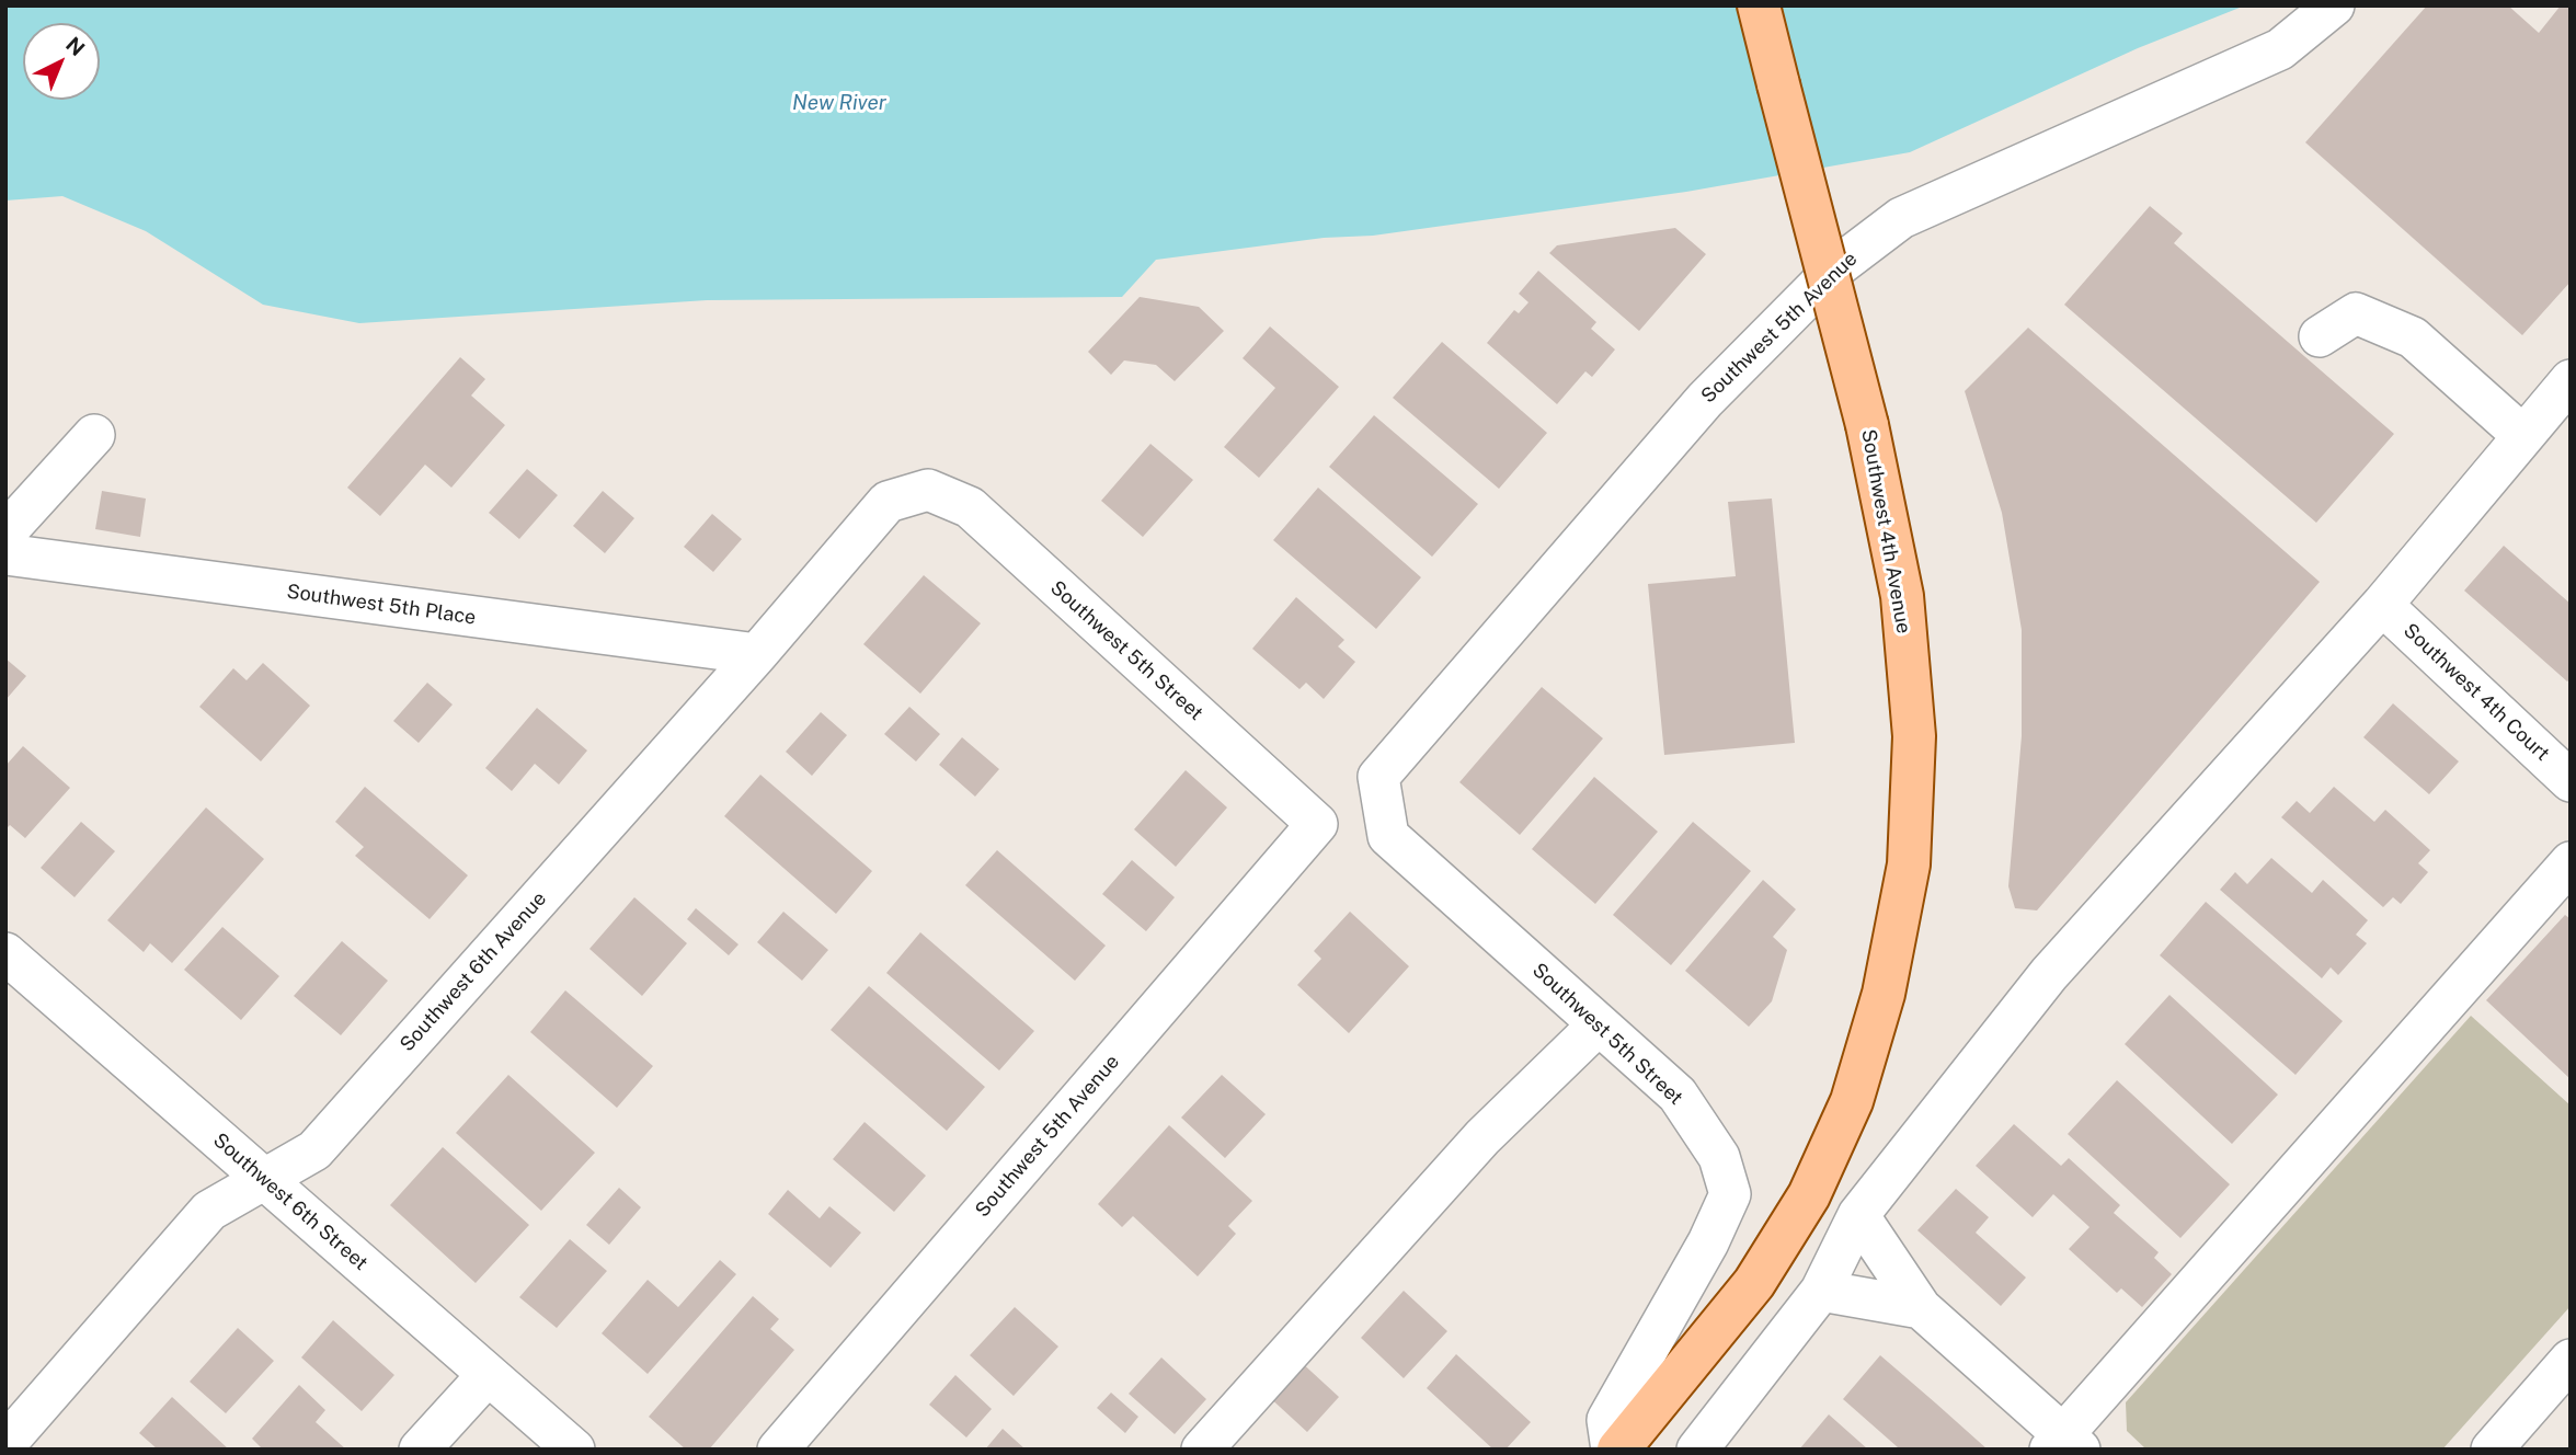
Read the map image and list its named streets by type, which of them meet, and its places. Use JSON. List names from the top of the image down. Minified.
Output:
{"streets":{"main road":["Southwest 4th Avenue"],"street":["Southwest 5th Avenue","Southwest 5th Place","Southwest 5th Street","Southwest 4th Court","Southwest 6th Avenue","Southwest 6th Street"]},"crossings":[["Southwest 5th Avenue","Southwest 5th Street"],["Southwest 5th Place","Southwest 6th Avenue"],["Southwest 5th Street","Southwest 6th Avenue"],["Southwest 6th Avenue","Southwest 6th Street"]],"water":["New River"],"north":"top right"}
